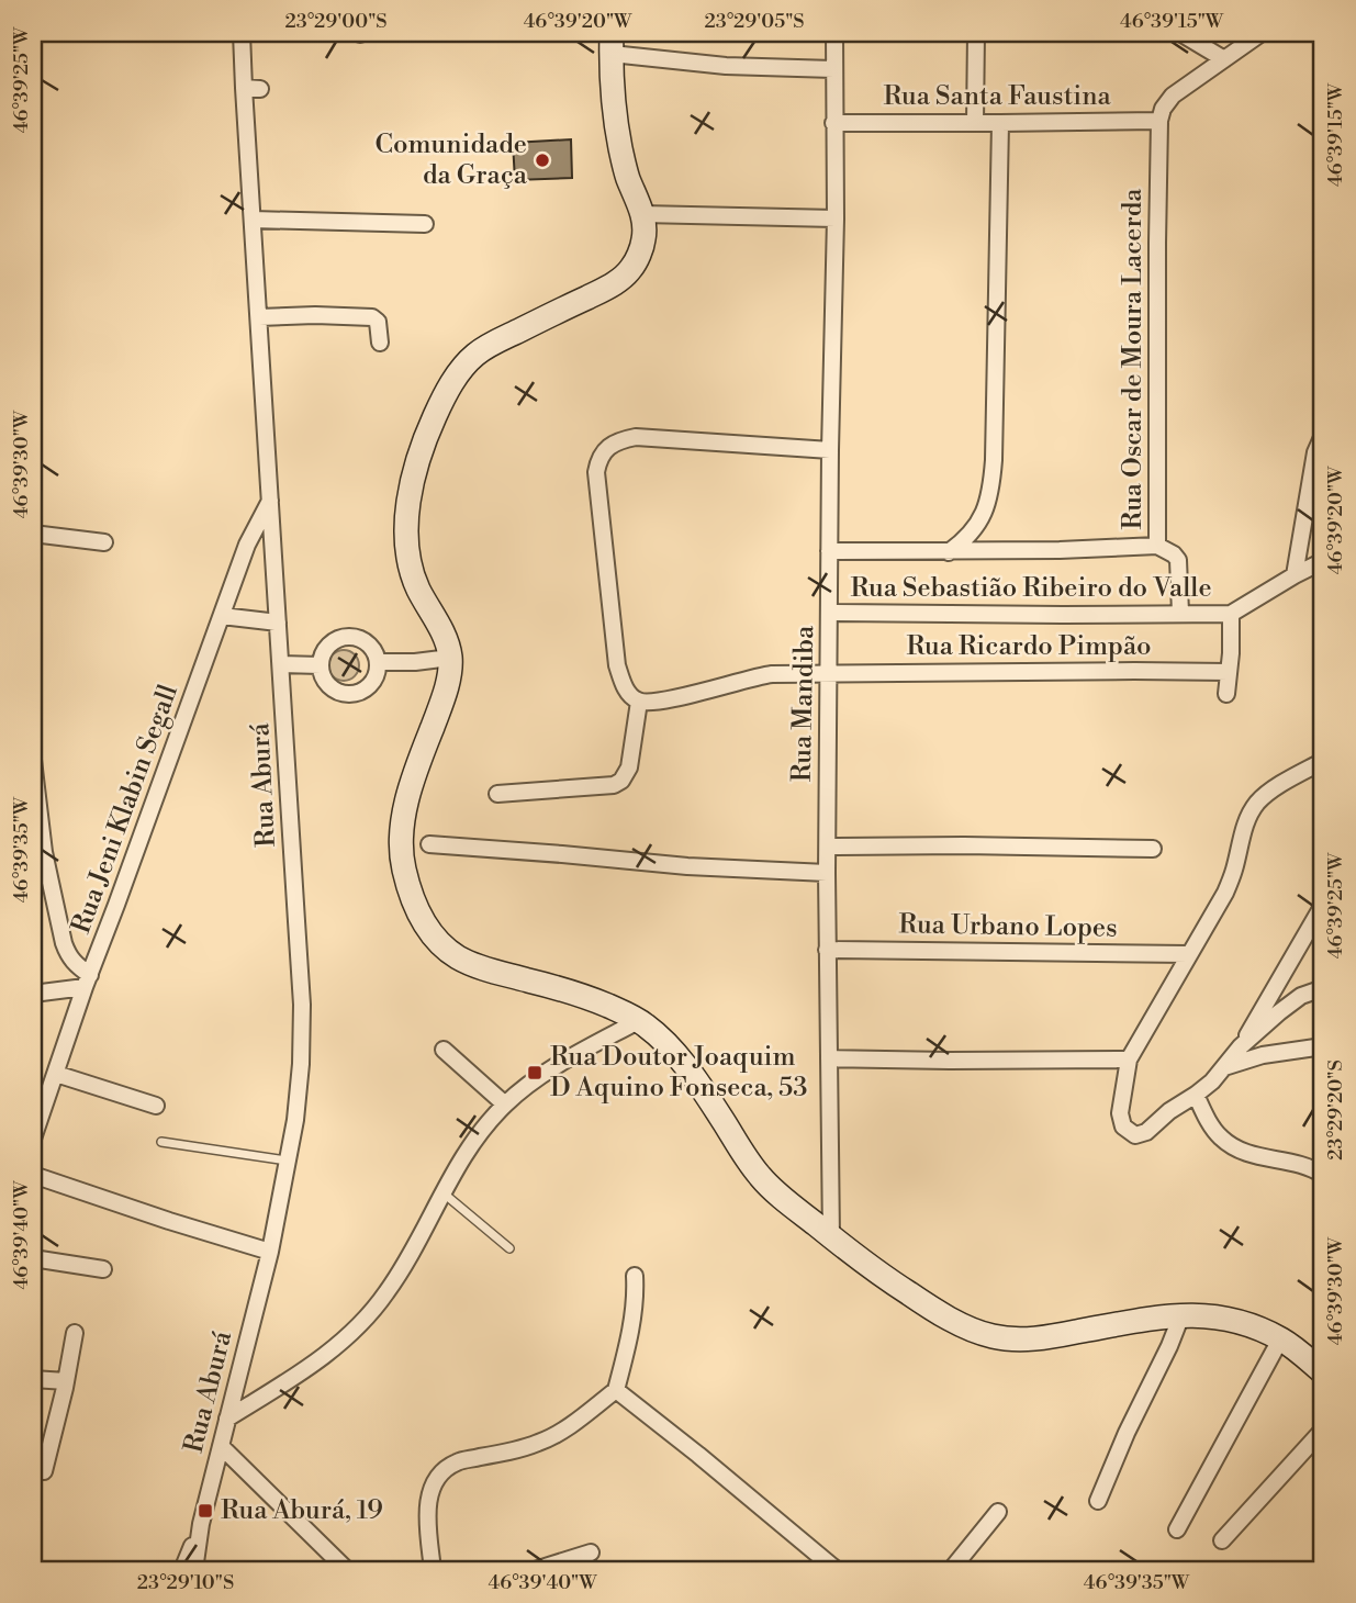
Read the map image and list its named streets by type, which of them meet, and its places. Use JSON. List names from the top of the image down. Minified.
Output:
{"streets":{"street":["Rua Santa Faustina","Rua Oscar de Moura Lacerda","Rua Sebastião Ribeiro do Valle","Rua Ricardo Pimpão","Rua Mandiba","Rua Aburá","Rua Jeni Klabin Segall","Rua Urbano Lopes"]},"crossings":[["Rua Santa Faustina","Rua Oscar de Moura Lacerda"],["Rua Santa Faustina","Rua Mandiba"],["Rua Oscar de Moura Lacerda","Rua Mandiba"],["Rua Sebastião Ribeiro do Valle","Rua Mandiba"],["Rua Ricardo Pimpão","Rua Mandiba"],["Rua Mandiba","Rua Urbano Lopes"],["Rua Aburá","Rua Jeni Klabin Segall"]],"places":{"other":["Comunidade da Graça"],"transit":["Rua Doutor Joaquim D Aquino Fonseca, 53","Rua Aburá, 19"]},"coordinates":["23°29'00\"S","46°39'20\"W","23°29'05\"S","46°39'15\"W","46°39'25\"W","46°39'30\"W","46°39'35\"W","23°29'20\"S","46°39'40\"W","23°29'10\"S"]}
